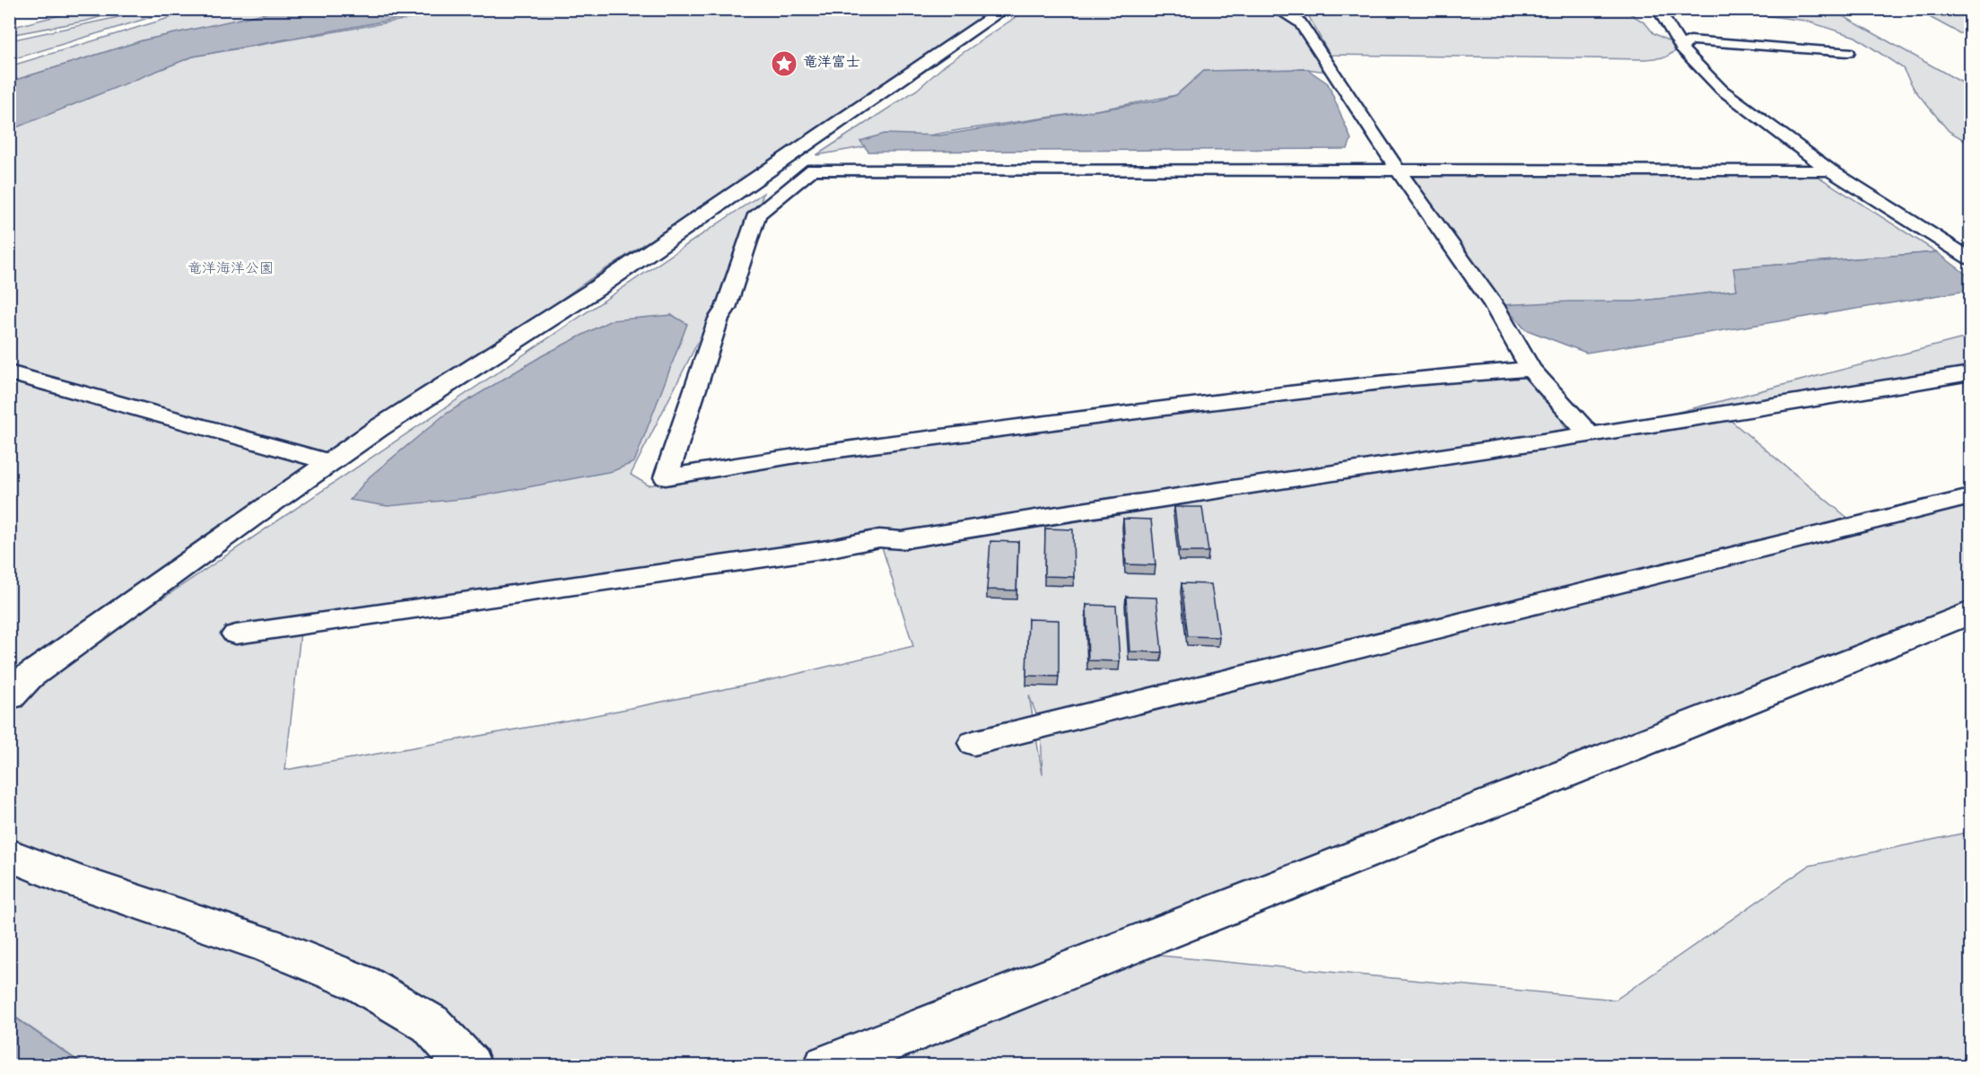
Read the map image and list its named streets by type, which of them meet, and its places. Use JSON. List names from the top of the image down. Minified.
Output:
{"parks":["竜洋海洋公園"],"places":{"place":["竜洋富士"]}}
